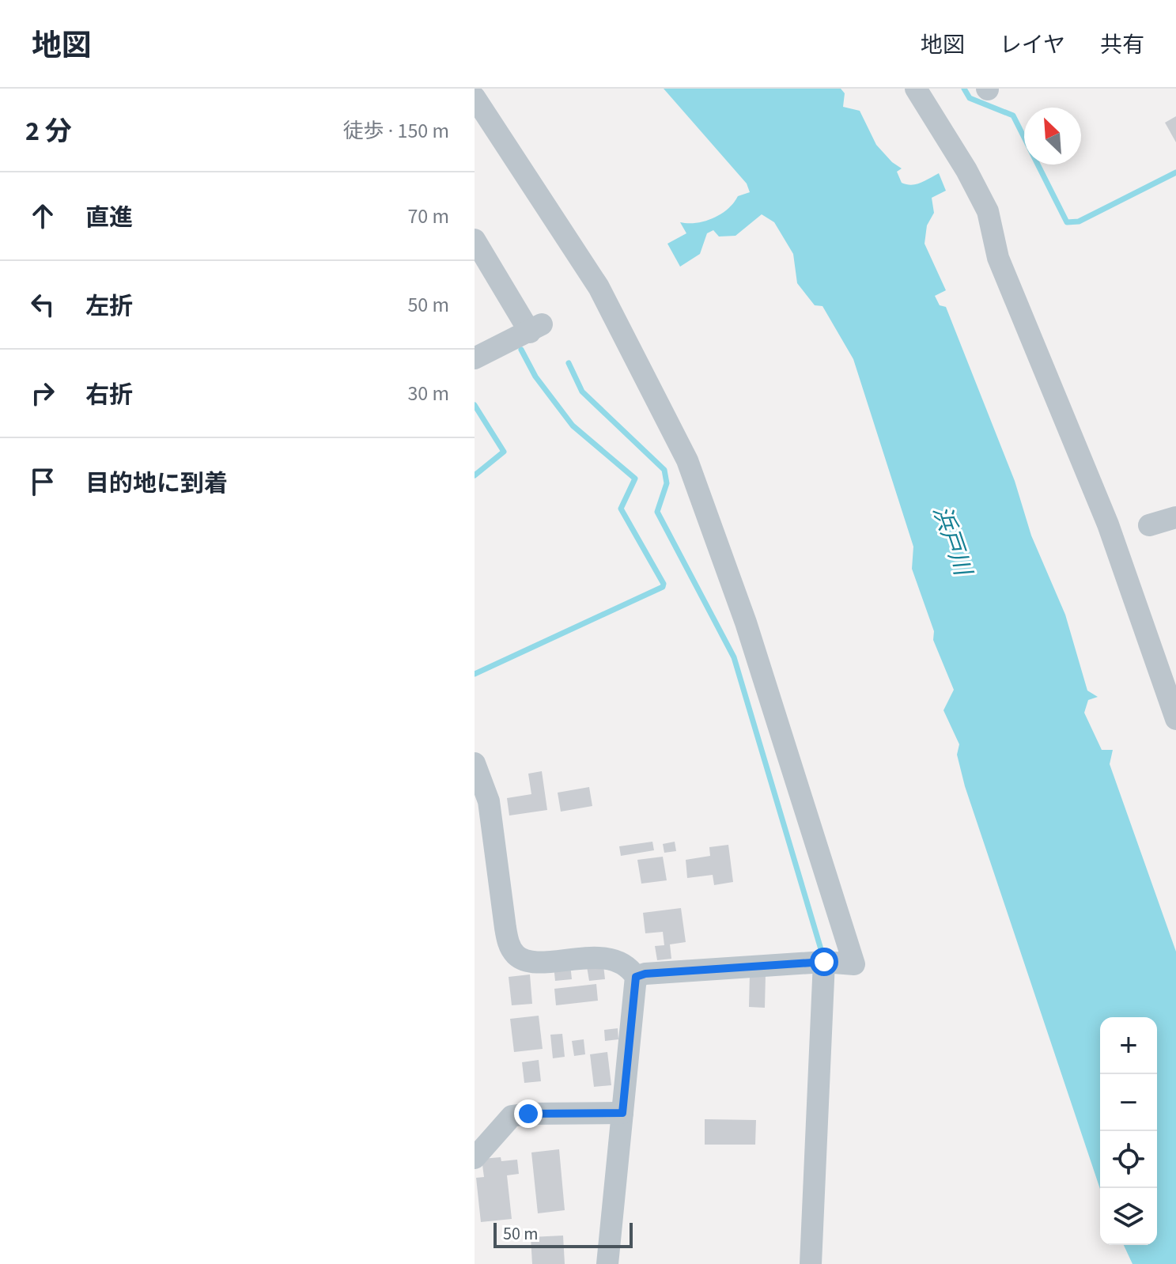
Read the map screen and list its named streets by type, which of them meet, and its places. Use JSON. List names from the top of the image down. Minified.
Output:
{"water":["浜戸川"],"scale_bar":"50 m","north":"top left","page":{"header":"地図","nav":["地図","レイヤ","共有"],"heading":["2 分","徒歩 · 150 m"],"list":[["直進","70 m"],["左折","50 m"],["右折","30 m"],"目的地に到着"],"map_buttons":["+","−"],"scale":"50 m"}}
